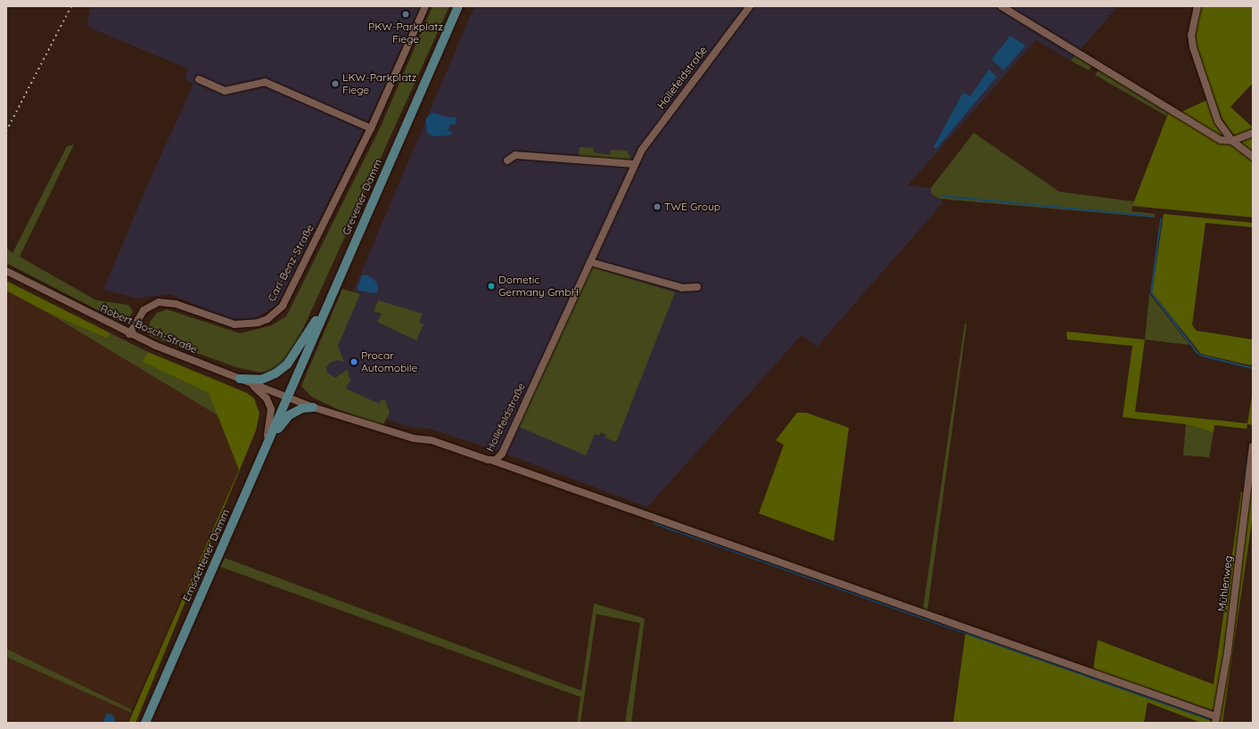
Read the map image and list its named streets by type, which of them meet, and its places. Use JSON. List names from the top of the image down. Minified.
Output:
{"streets":{"main road":["Grevener Damm","Emsdettener Damm"],"street":["Hollefeldstraße","Carl-Benz-Straße","Robert-Bosch-Straße","Mühlenweg"]},"crossings":[["Hollefeldstraße","Grevener Damm"],["Hollefeldstraße","Robert-Bosch-Straße"],["Hollefeldstraße","Emsdettener Damm"],["Grevener Damm","Robert-Bosch-Straße"],["Grevener Damm","Emsdettener Damm"],["Carl-Benz-Straße","Robert-Bosch-Straße"],["Robert-Bosch-Straße","Emsdettener Damm"]],"places":["PKW-Parkplatz Fiege","LKW-Parkplatz Fiege","TWE Group","Dometic Germany GmbH","Procar Automobile"]}
